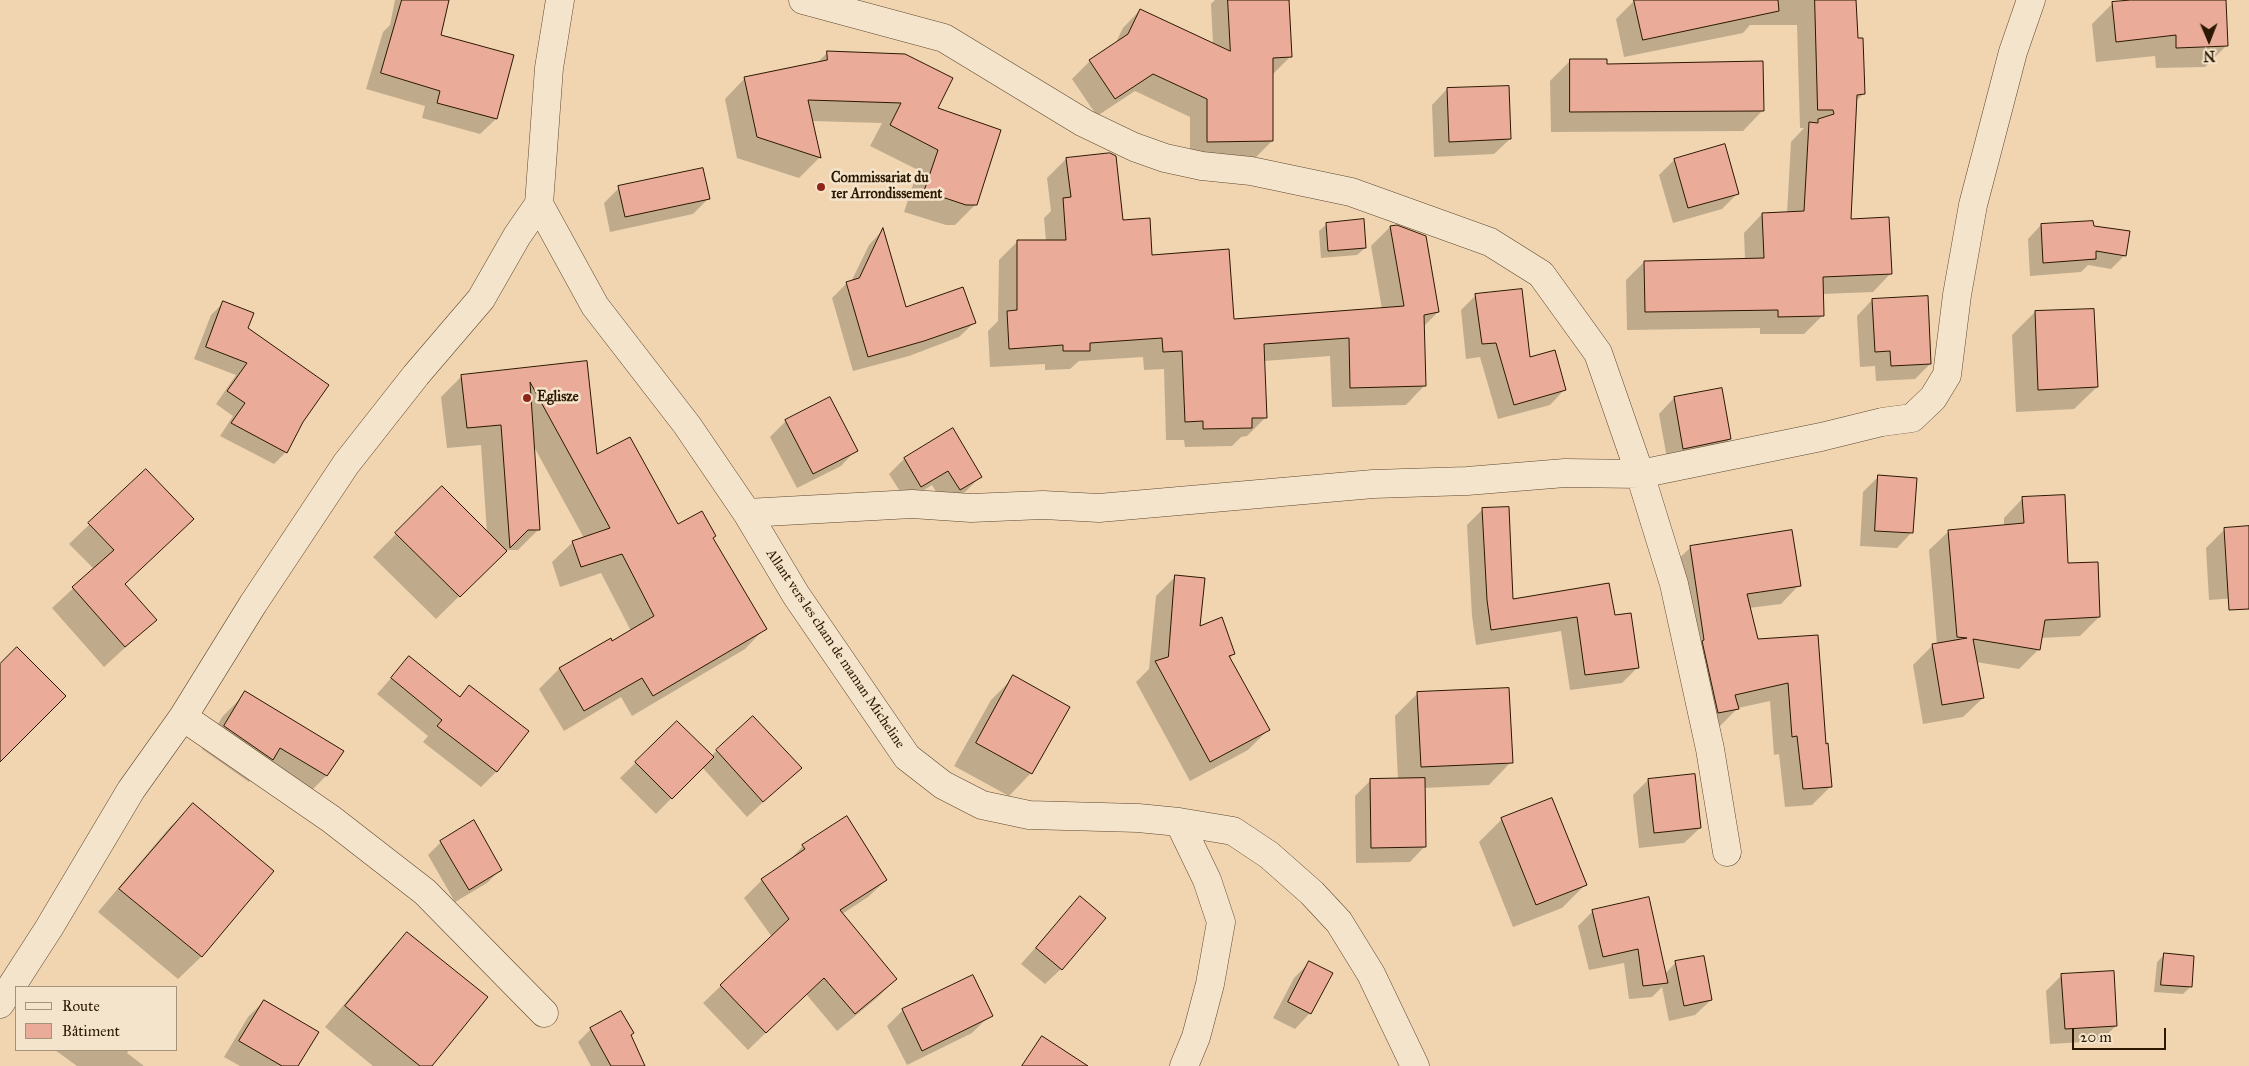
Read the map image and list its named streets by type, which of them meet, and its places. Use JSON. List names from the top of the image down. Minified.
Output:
{"streets":{"street":["Allant vers les cham de maman Micheline"]},"places":["Commissariat du 1er Arrondissement","Eglisze"],"legend":["Route","Bâtiment"],"scale_bar":"20 m","north":"bottom"}
